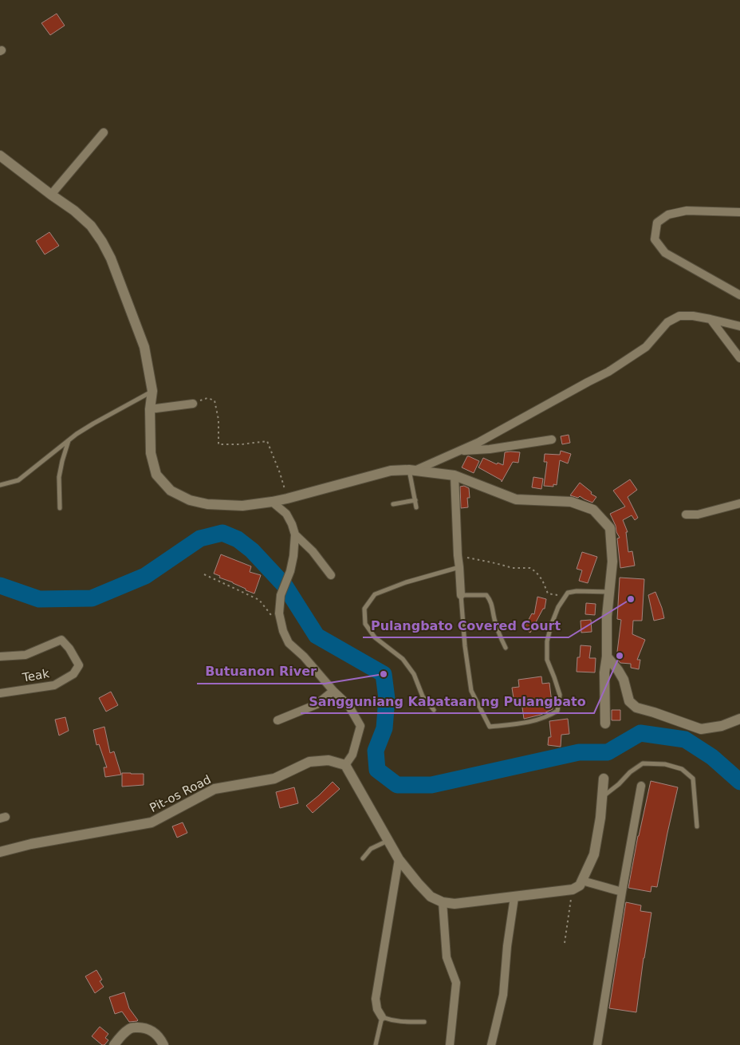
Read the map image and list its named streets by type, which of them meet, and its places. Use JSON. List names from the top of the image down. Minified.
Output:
{"streets":{"street":["Teak","Pit-os Road"]},"places":["Pulangbato Covered Court","Sangguniang Kabataan ng Pulangbato","Butuanon River"]}
